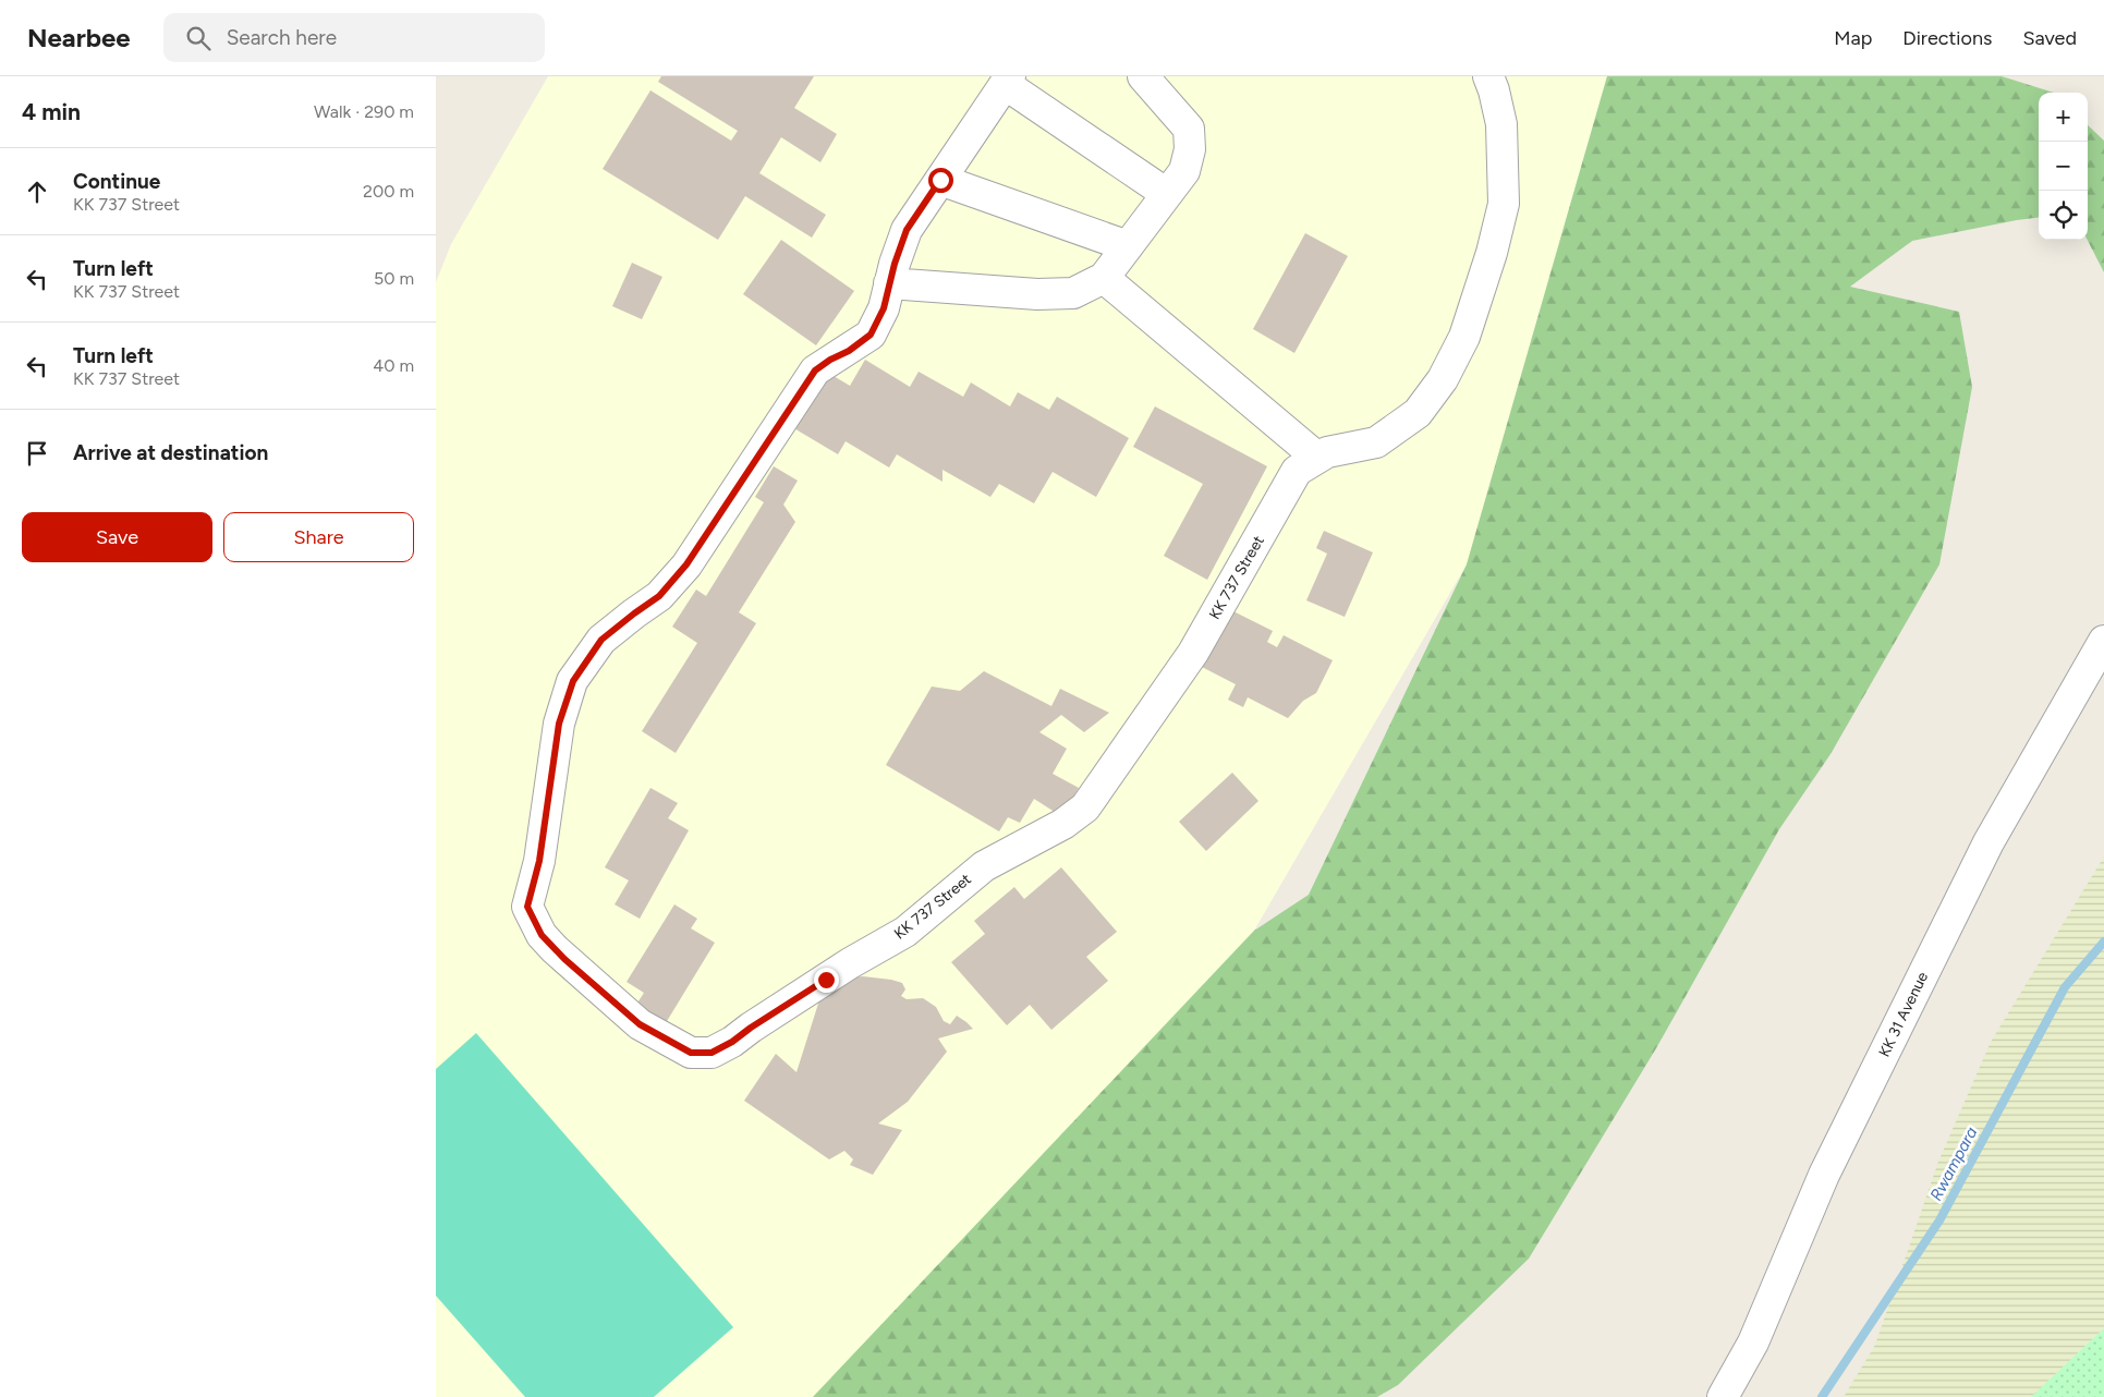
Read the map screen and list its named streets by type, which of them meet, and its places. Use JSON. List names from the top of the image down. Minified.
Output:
{"streets":{"street":["KK 737 Street","KK 31 Avenue"]},"water":["Rwampara"],"page":{"header":"Nearbee","search":"Search here","nav":["Map","Directions","Saved"],"heading":["4 min","Walk · 290 m"],"map_buttons":["+","−"],"list":[["Continue","KK 737 Street","200 m"],["Turn left","KK 737 Street","50 m"],["Turn left","KK 737 Street","40 m"],"Arrive at destination"],"buttons":["Save","Share"]}}
